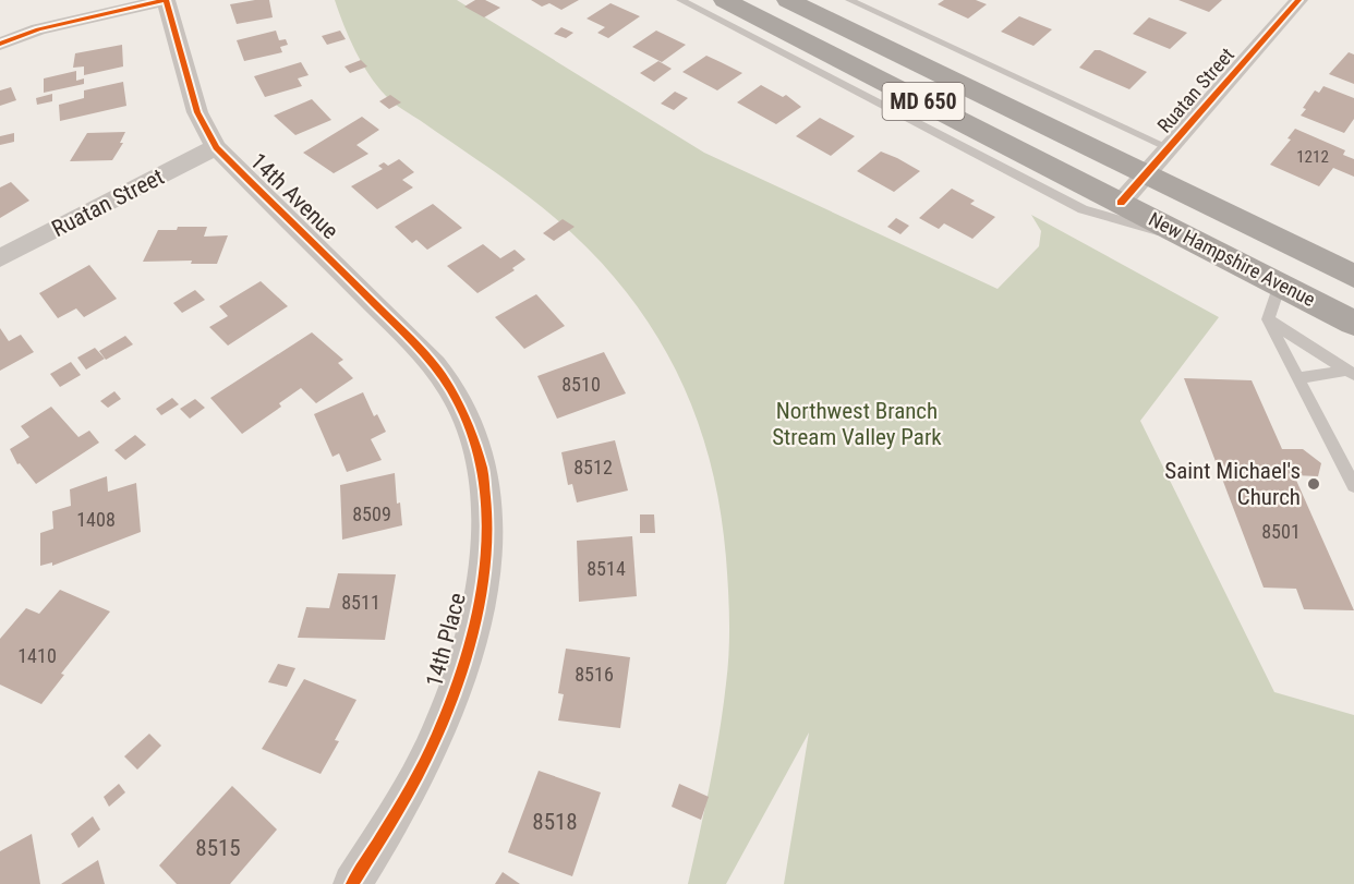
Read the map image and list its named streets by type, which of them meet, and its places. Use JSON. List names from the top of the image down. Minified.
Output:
{"streets":{"main road":["MD 650","New Hampshire Avenue"],"street":["Ruatan Street","14th Avenue","14th Place"]},"crossings":[["Ruatan Street","14th Avenue"],["Ruatan Street","New Hampshire Avenue"],["14th Avenue","14th Place"]],"parks":["Northwest Branch Stream Valley Park"],"places":["Saint Michael's Church"],"house_numbers":["1212","8510","8512","8509","1408","8501","8514","8511","1410","8516","8518","8515"]}
